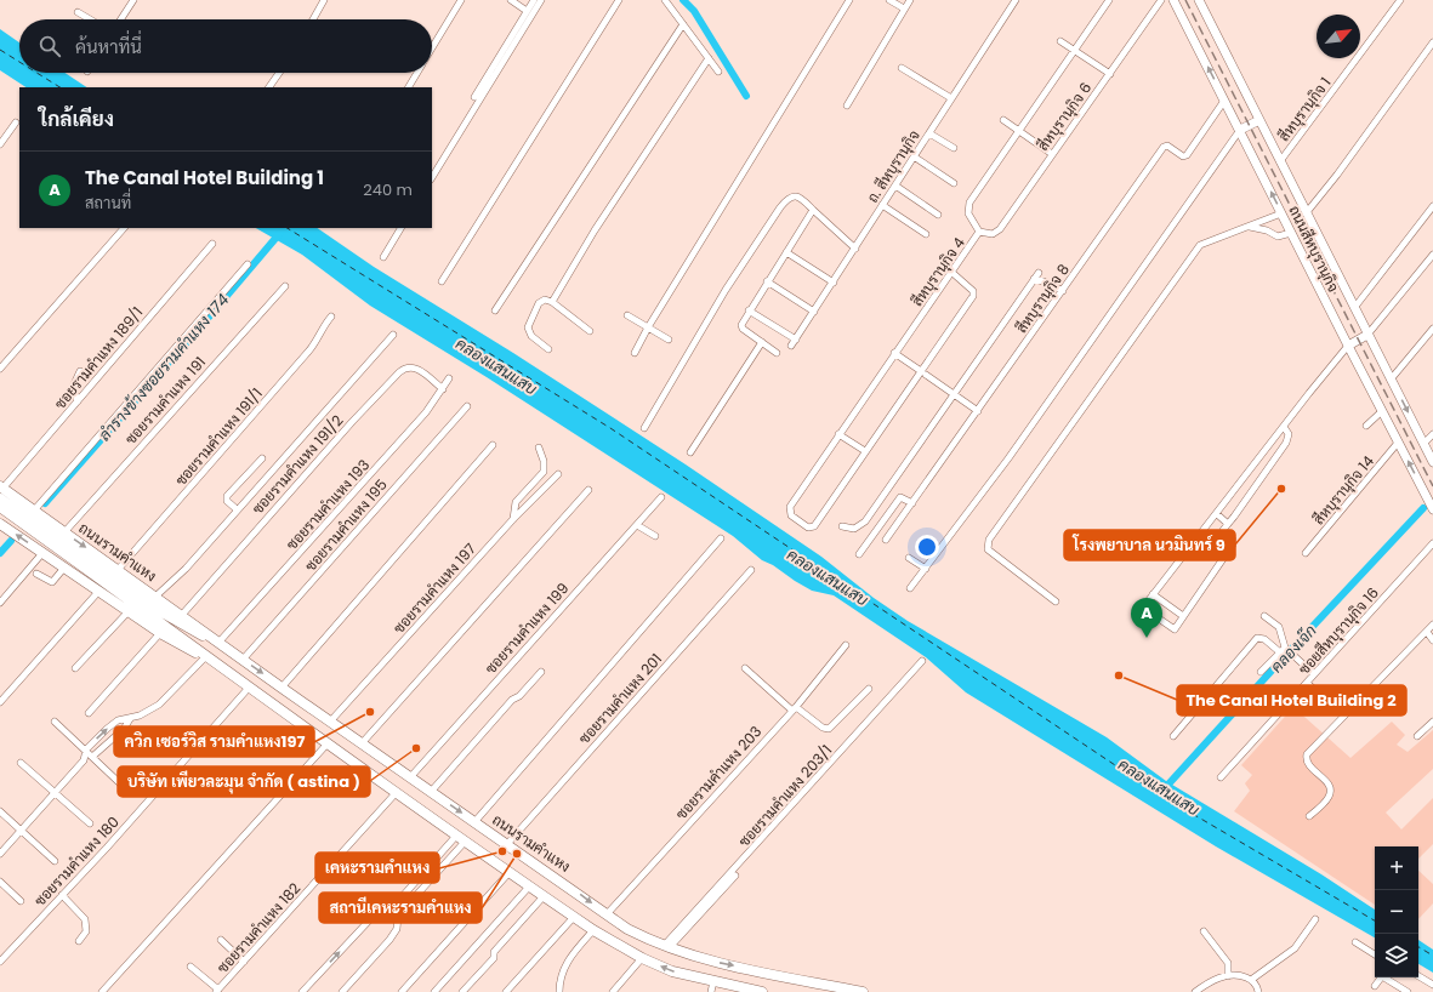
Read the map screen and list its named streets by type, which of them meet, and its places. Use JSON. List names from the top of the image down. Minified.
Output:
{"streets":{"main road":["ถนนสีหบุรานุกิจ","ถนนรามคำแหง"],"street":["สีหบุรานุกิจ 1","สีหบุรานุกิจ 6","ถ. สีหบุรานุกิจ","สีหบุรานุกิจ 4","สีหบุรานุกิจ 8","ซอยรามคำแหง 189/1","ซอยรามคำแหง 191","ซอยรามคำแหง 191/1","ซอยรามคำแหง 191/2","สีหบุรานุกิจ 14","ซอยรามคำแหง 193","ซอยรามคำแหง 195","ซอยรามคำแหง 197","ซอยรามคำแหง 199","ซอยสีหบุรานุกิจ 16","ซอยรามคำแหง 201","ซอยรามคำแหง 203","ซอยรามคำแหง 203/1","ซอยรามคำแหง 180","ซอยรามคำแหง 182"]},"crossings":[["สีหบุรานุกิจ 1","ถนนสีหบุรานุกิจ"],["สีหบุรานุกิจ 6","สีหบุรานุกิจ 4"],["ถนนสีหบุรานุกิจ","สีหบุรานุกิจ 8"],["ถนนสีหบุรานุกิจ","สีหบุรานุกิจ 14"],["ซอยรามคำแหง 189/1","ถนนรามคำแหง"],["ซอยรามคำแหง 191","ถนนรามคำแหง"],["ซอยรามคำแหง 191/1","ถนนรามคำแหง"],["ซอยรามคำแหง 191/2","ซอยรามคำแหง 193"],["ซอยรามคำแหง 191/2","ถนนรามคำแหง"],["ซอยรามคำแหง 193","ถนนรามคำแหง"],["ซอยรามคำแหง 195","ถนนรามคำแหง"],["ถนนรามคำแหง","ซอยรามคำแหง 197"],["ถนนรามคำแหง","ซอยรามคำแหง 199"],["ถนนรามคำแหง","ซอยรามคำแหง 201"],["ถนนรามคำแหง","ซอยรามคำแหง 203"],["ถนนรามคำแหง","ซอยรามคำแหง 203/1"]],"water":["คลองแสนแสบ","ลำรางข้างซอยรามคำแหง 174","คลองเจ๊ก"],"places":["โรงพยาบาล นวมินทร์ 9","The Canal Hotel Building 2","ควิก เซอร์วิส รามคำแหง197","บริษัท เพียวละมุน จำกัด ( astina )","เคหะรามคำแหง","สถานีเคหะรามคำแหง"],"north":"top right","page":{"search":"ค้นหาที่นี่","heading":"ใกล้เคียง","list":[{"mark":"A","name":"The Canal Hotel Building 1","note":"สถานที่","value":"240 m"}],"pins":"A","map_buttons":["+","−"]}}
